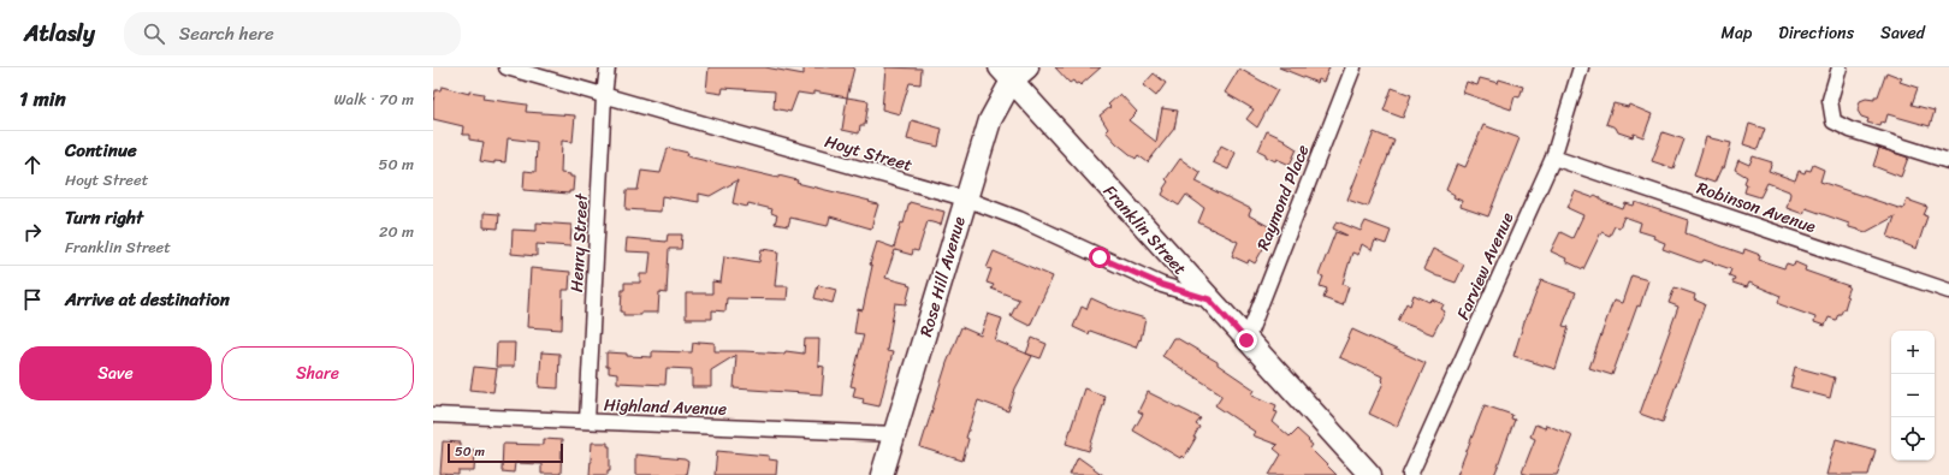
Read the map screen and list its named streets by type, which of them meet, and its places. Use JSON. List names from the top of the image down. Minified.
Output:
{"streets":{"main road":["Franklin Street","Rose Hill Avenue"],"street":["Hoyt Street","Raymond Place","Robinson Avenue","Henry Street","Farview Avenue","Highland Avenue"]},"crossings":[["Hoyt Street","Franklin Street"],["Hoyt Street","Henry Street"],["Hoyt Street","Rose Hill Avenue"],["Raymond Place","Franklin Street"],["Robinson Avenue","Farview Avenue"],["Franklin Street","Rose Hill Avenue"],["Henry Street","Highland Avenue"],["Rose Hill Avenue","Highland Avenue"]],"scale_bar":"50 m","page":{"header":"Atlasly","search":"Search here","nav":["Map","Directions","Saved"],"heading":["1 min","Walk · 70 m"],"list":[["Continue","Hoyt Street","50 m"],["Turn right","Franklin Street","20 m"],"Arrive at destination"],"map_buttons":["+","−"],"buttons":["Save","Share"],"scale":"50 m"}}
